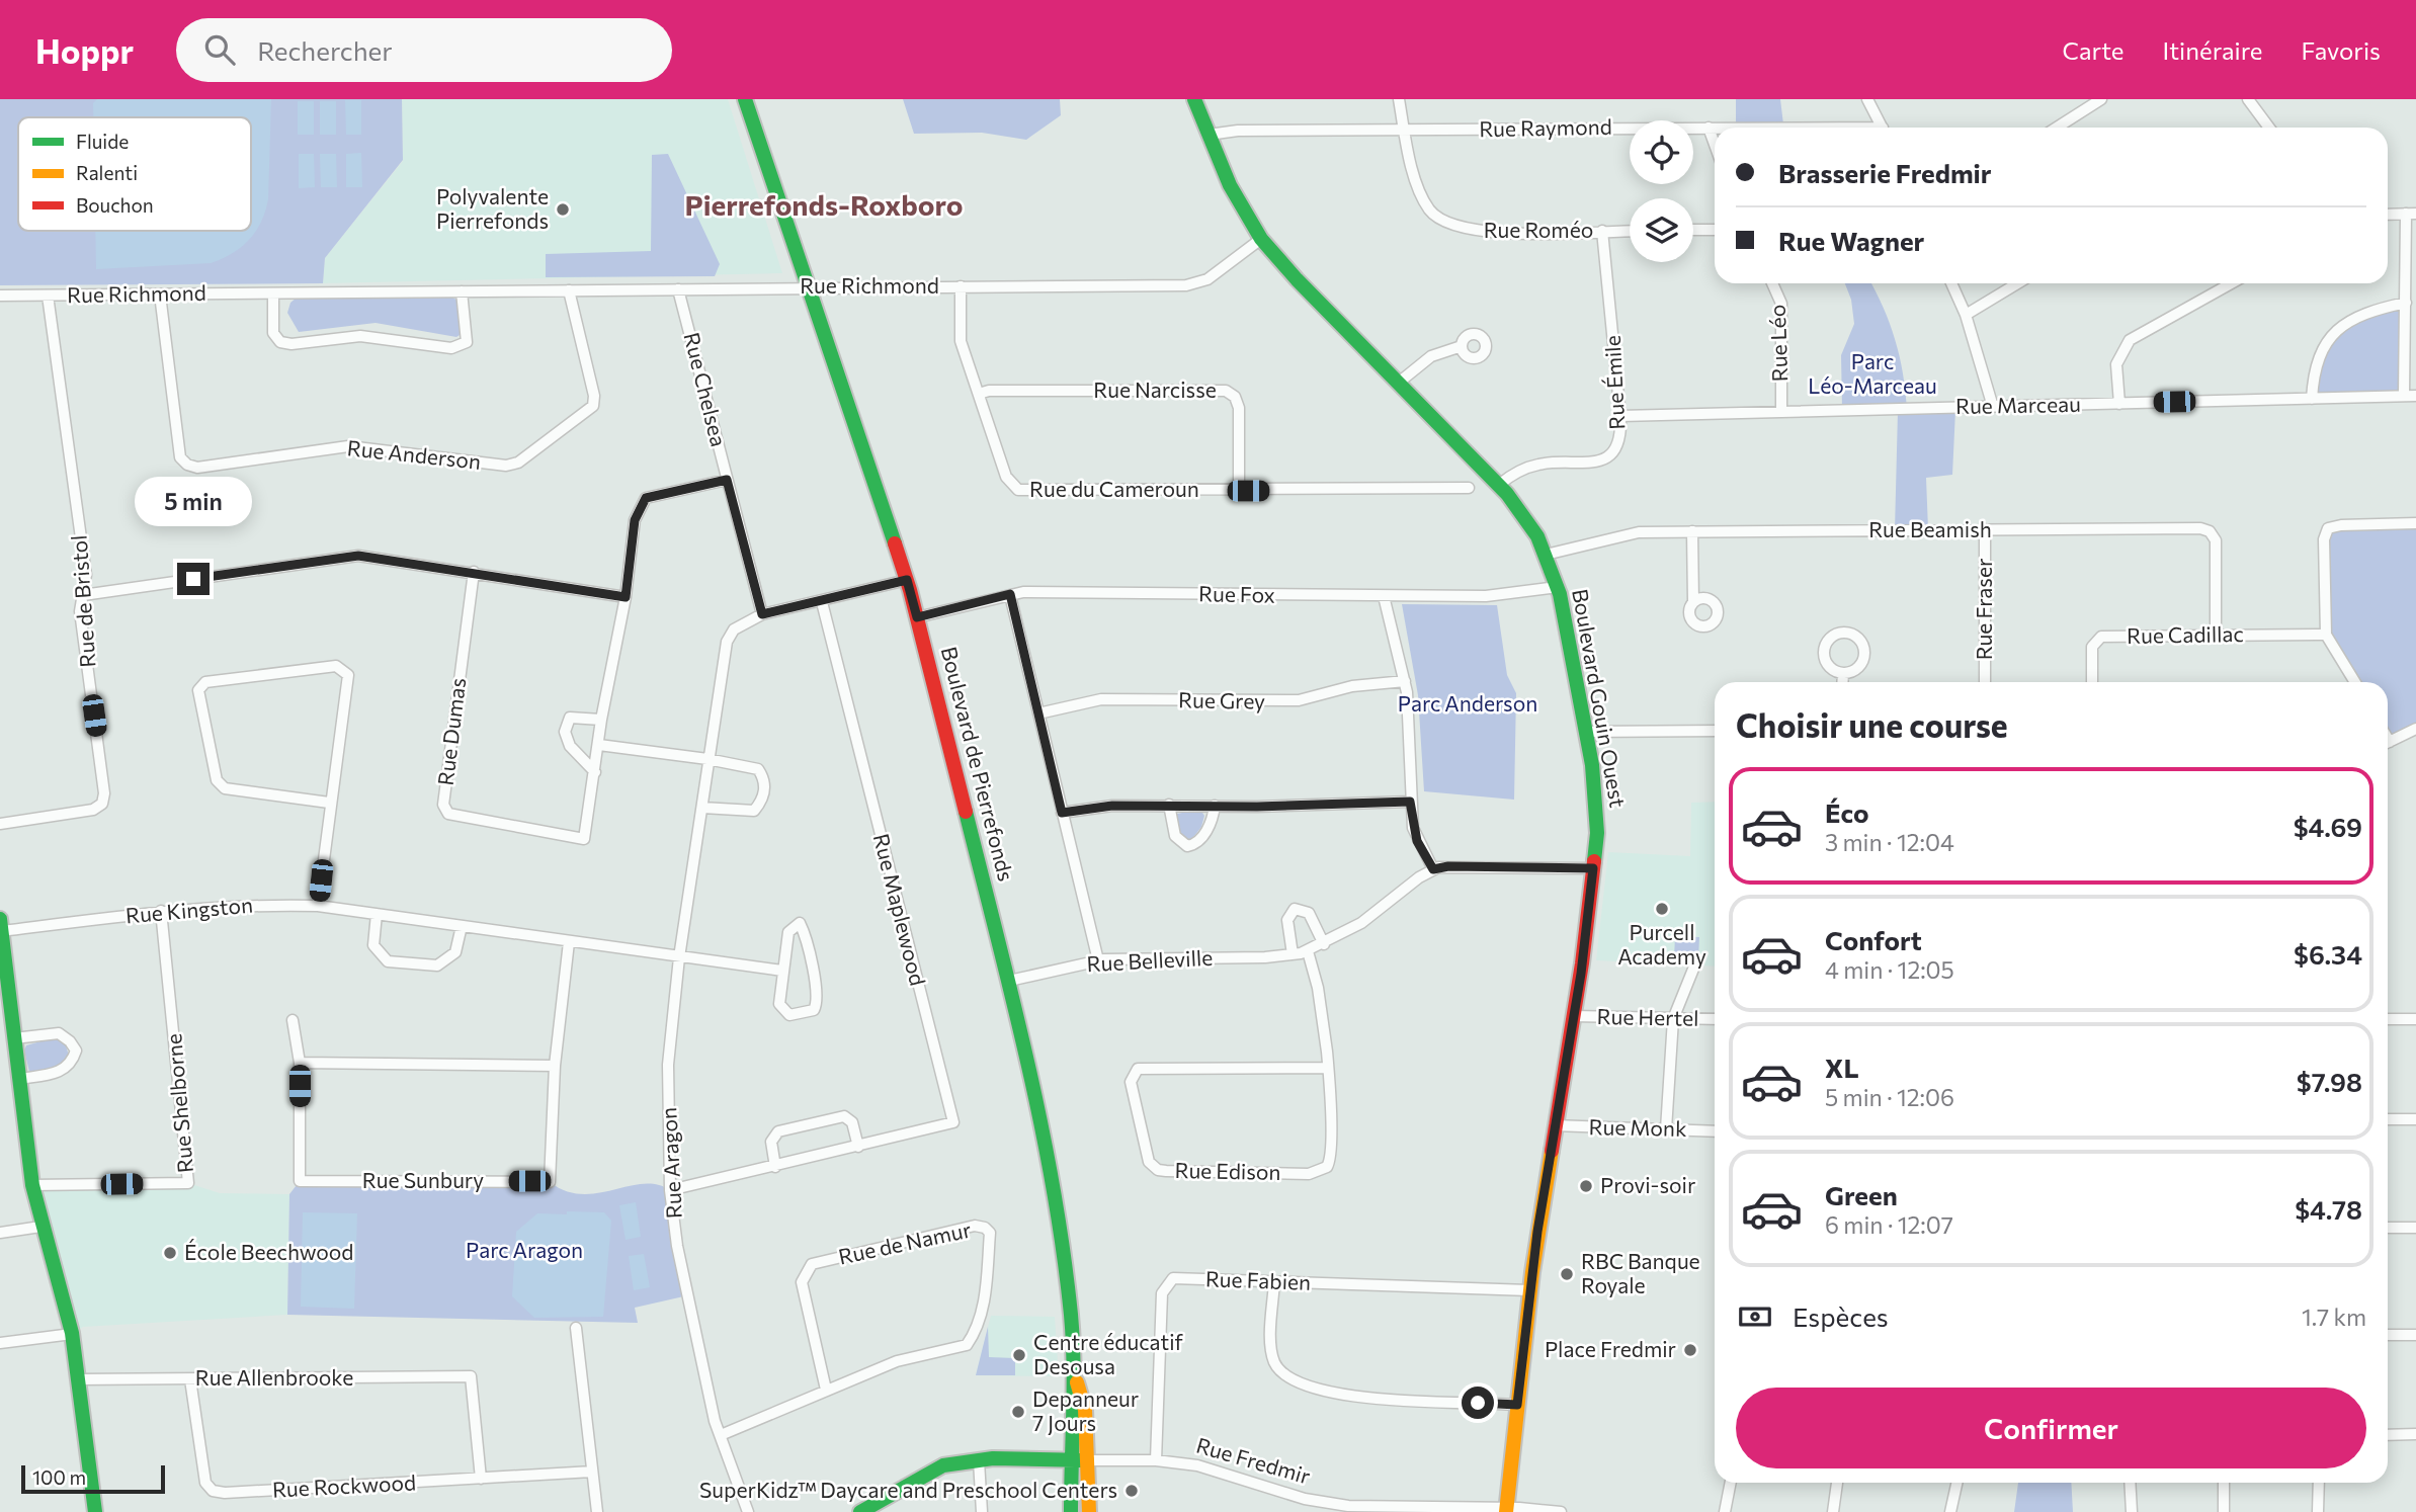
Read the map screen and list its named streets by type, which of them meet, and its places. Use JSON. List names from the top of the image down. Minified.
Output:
{"streets":{"street":["Rue Raymond","Rue Roméo","Rue Richmond","Rue Léo","Rue Émile","Rue Chelsea","Rue Narcisse","Rue Marceau","Rue Anderson","Rue du Cameroun","Rue Beamish","Rue Fox","Rue de Bristol","Rue Fraser","Rue Cadillac","Boulevard Gouin Ouest","Rue Grey","Rue Dumas","Boulevard de Pierrefonds","Rue Maplewood","Rue Kingston","Rue Belleville","Rue Hertel","Rue Shelborne","Rue Monk","Rue Aragon","Rue Edison","Rue Sunbury","Rue de Namur","Rue Fabien","Rue Allenbrooke","Rue Fredmir","Rue Rockwood"]},"crossings":[["Rue Raymond","Rue Roméo"],["Rue Raymond","Boulevard Gouin Ouest"],["Rue Roméo","Rue Émile"],["Rue Richmond","Rue Chelsea"],["Rue Richmond","Rue Anderson"],["Rue Richmond","Rue du Cameroun"],["Rue Richmond","Rue de Bristol"],["Rue Richmond","Boulevard Gouin Ouest"],["Rue Richmond","Boulevard de Pierrefonds"],["Rue Léo","Rue Marceau"],["Rue Émile","Rue Marceau"],["Rue Émile","Boulevard Gouin Ouest"],["Rue Chelsea","Rue Dumas"],["Rue Chelsea","Rue Aragon"],["Rue Narcisse","Rue du Cameroun"],["Rue Beamish","Rue Fraser"],["Rue Beamish","Rue Cadillac"],["Rue Beamish","Boulevard Gouin Ouest"],["Rue Fox","Boulevard Gouin Ouest"],["Rue Fox","Boulevard de Pierrefonds"],["Boulevard Gouin Ouest","Rue Hertel"],["Boulevard Gouin Ouest","Rue Monk"],["Boulevard Gouin Ouest","Rue Fabien"],["Boulevard Gouin Ouest","Rue Fredmir"],["Boulevard de Pierrefonds","Rue Belleville"],["Boulevard de Pierrefonds","Rue Aragon"],["Boulevard de Pierrefonds","Rue Fredmir"],["Rue Maplewood","Rue Aragon"],["Rue Kingston","Rue Shelborne"],["Rue Kingston","Rue Aragon"],["Rue Kingston","Rue Sunbury"],["Rue Belleville","Rue Edison"],["Rue Aragon","Rue de Namur"],["Rue Fabien","Rue Fredmir"],["Rue Allenbrooke","Rue Rockwood"]],"districts":["Pierrefonds-Roxboro"],"parks":["Parc Léo-Marceau","Parc Anderson","Parc Aragon"],"places":["Polyvalente Pierrefonds","Purcell Academy","Provi-soir","École Beechwood","RBC Banque Royale","Place Fredmir","Centre éducatif Desousa","Depanneur 7 Jours","SuperKidz™ Daycare and Preschool Centers"],"legend":["Fluide","Ralenti","Bouchon"],"scale_bar":"100 m","page":{"header":"Hoppr","search":"Rechercher","nav":["Carte","Itinéraire","Favoris"],"banner":["Brasserie Fredmir","Rue Wagner"],"bubble":"5 min","heading":"Choisir une course","list":[{"name":"Éco","note":"3 min · 12:04","value":"$4.69"},{"name":"Confort","note":"4 min · 12:05","value":"$6.34"},{"name":"XL","note":"5 min · 12:06","value":"$7.98"},{"name":"Green","note":"6 min · 12:07","value":"$4.78"}],"pay":["Espèces","1.7 km"],"buttons":"Confirmer","scale":"100 m"}}
